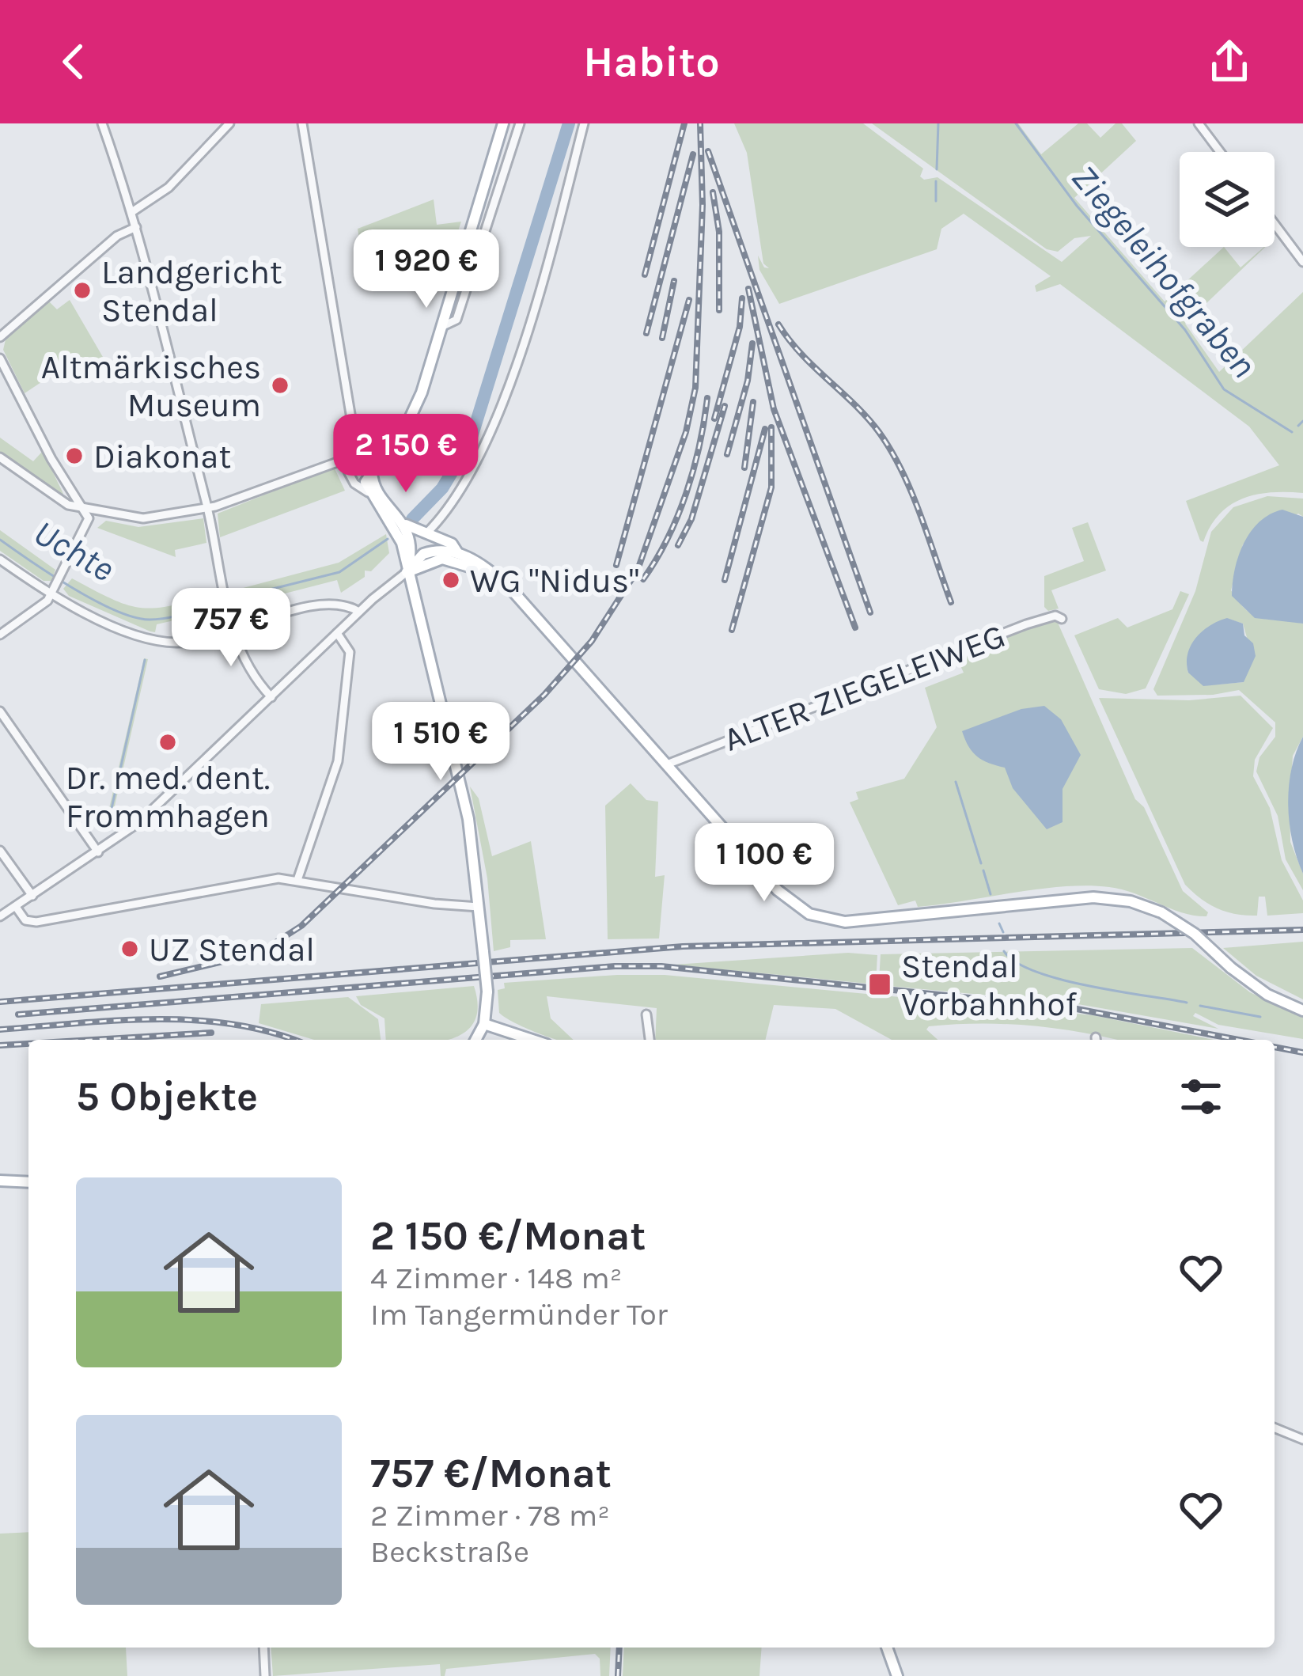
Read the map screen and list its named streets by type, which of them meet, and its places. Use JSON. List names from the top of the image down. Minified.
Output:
{"streets":{"street":["ALTER ZIEGELEIWEG"]},"water":["Ziegeleihofgraben","Uchte"],"places":{"other":["Landgericht Stendal","Altmärkisches Museum","Diakonat","WG \"Nidus\"","Dr. med. dent. Frommhagen","UZ Stendal"],"transit":["Stendal Vorbahnhof"]},"page":{"header":"Habito","price":["1 920 €","2 150 €","757 €","1 510 €","1 100 €"],"heading":"5 Objekte","list":[{"name":"2 150 €/Monat","note":"4 Zimmer · 148 m² · Im Tangermünder Tor"},{"name":"757 €/Monat","note":"2 Zimmer · 78 m² · Beckstraße"}]}}
